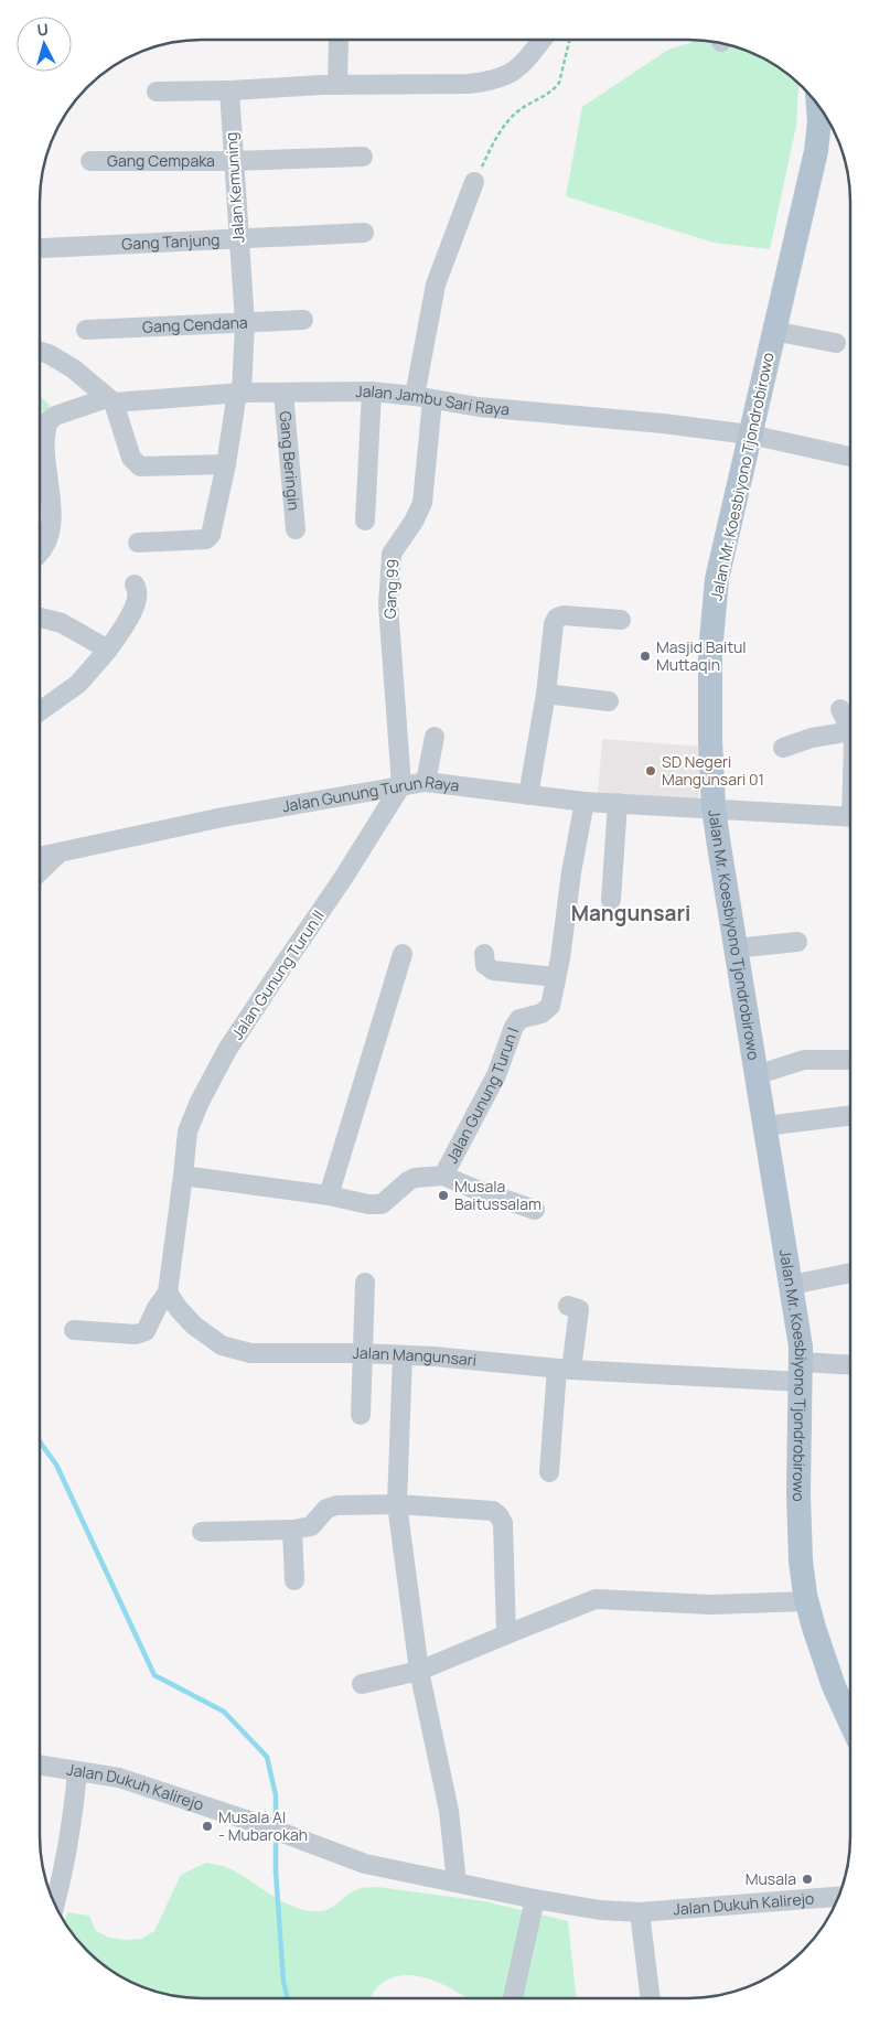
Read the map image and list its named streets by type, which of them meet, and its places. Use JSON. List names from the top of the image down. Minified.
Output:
{"streets":{"main road":["Jalan Mr. Koesbiyono Tjondrobirowo"],"street":["Gang Cempaka","Jalan Kemuning","Gang Tanjung","Gang Cendana","Jalan Jambu Sari Raya","Gang Beringin","Gang 99","Jalan Gunung Turun Raya","Jalan Gunung Turun II","Jalan Gunung Turun I","Jalan Mangunsari","Jalan Dukuh Kalirejo"]},"crossings":[["Gang Cempaka","Jalan Kemuning"],["Jalan Kemuning","Gang Tanjung"],["Jalan Kemuning","Gang Cendana"],["Jalan Kemuning","Jalan Jambu Sari Raya"],["Jalan Jambu Sari Raya","Gang Beringin"],["Jalan Jambu Sari Raya","Jalan Mr. Koesbiyono Tjondrobirowo"],["Jalan Jambu Sari Raya","Gang 99"],["Jalan Mr. Koesbiyono Tjondrobirowo","Jalan Gunung Turun Raya"],["Jalan Mr. Koesbiyono Tjondrobirowo","Jalan Mangunsari"],["Gang 99","Jalan Gunung Turun Raya"],["Gang 99","Jalan Gunung Turun II"],["Jalan Gunung Turun Raya","Jalan Gunung Turun II"],["Jalan Gunung Turun Raya","Jalan Gunung Turun I"],["Jalan Gunung Turun II","Jalan Gunung Turun I"]],"districts":["Mangunsari"],"places":["Masjid Baitul Muttaqin","SD Negeri Mangunsari 01","Musala Baitussalam","Musala Al - Mubarokah","Musala"],"north":"top"}
